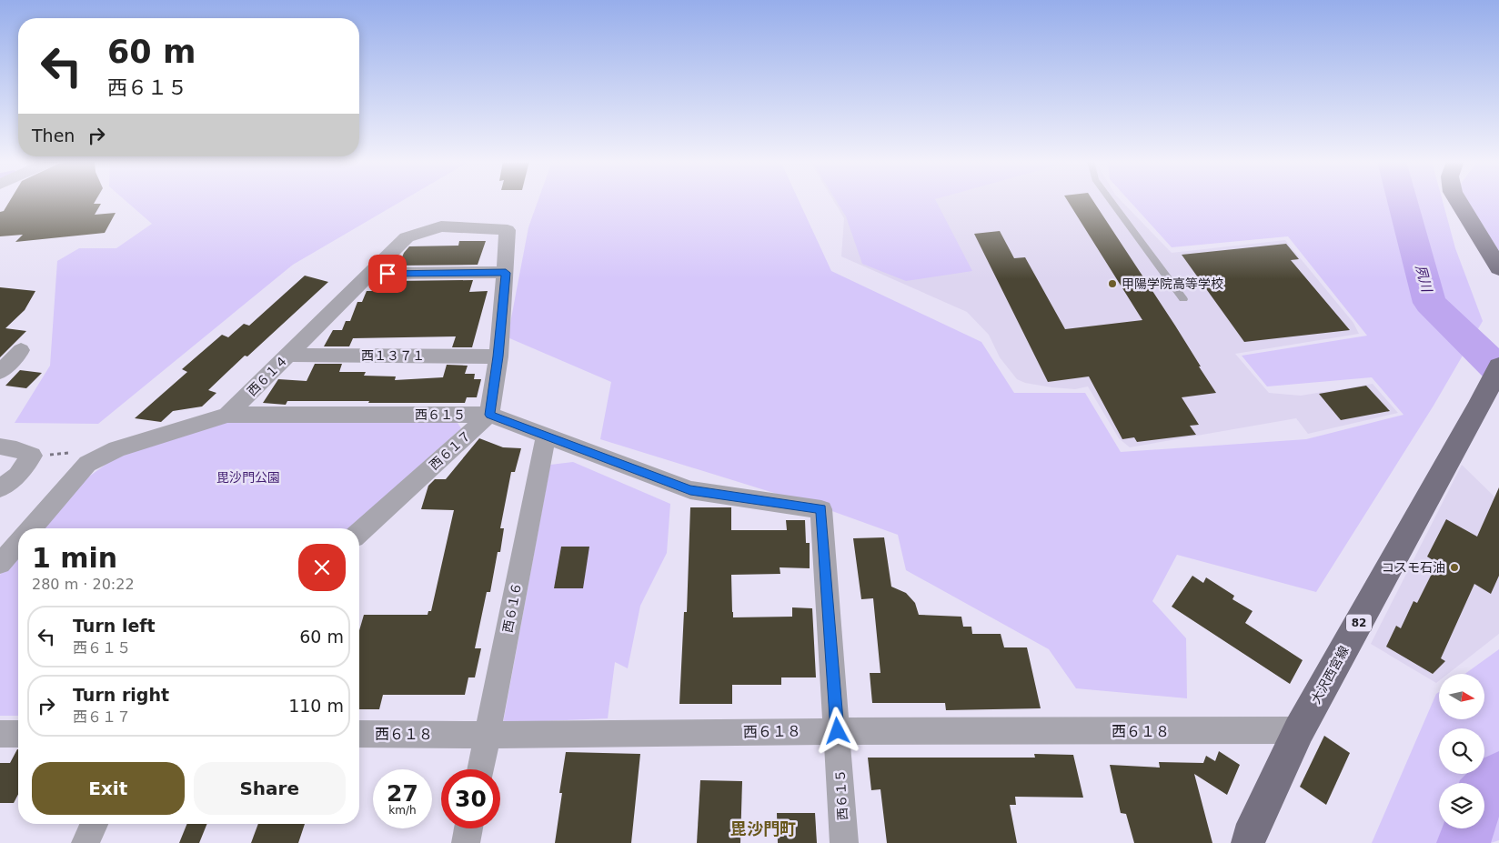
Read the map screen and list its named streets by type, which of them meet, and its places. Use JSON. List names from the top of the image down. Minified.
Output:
{"streets":{"main road":["82","大沢西宮線"],"street":["西１３７１","西６１４","西６１５","西６１７","西６１６","西６１８"]},"crossings":[["西１３７１","西６１４"],["西６１４","西６１５"],["西６１５","西６１７"],["西６１５","西６１６"],["西６１５","西６１８"],["西６１６","西６１８"],["大沢西宮線","西６１８"]],"districts":["毘沙門町"],"water":["夙川"],"parks":["毘沙門公園"],"places":["甲陽学院高等学校","コスモ石油"],"north":"right","page":{"turn":["60 m","西６１５"],"then":"Then","heading":["1 min","280 m · 20:22"],"list":[{"name":"Turn left","note":"西６１５","value":"60 m"},{"name":"Turn right","note":"西６１７","value":"110 m"}],"buttons":["Exit","Share"],"speed":"27 km/h","limit":"30"}}
